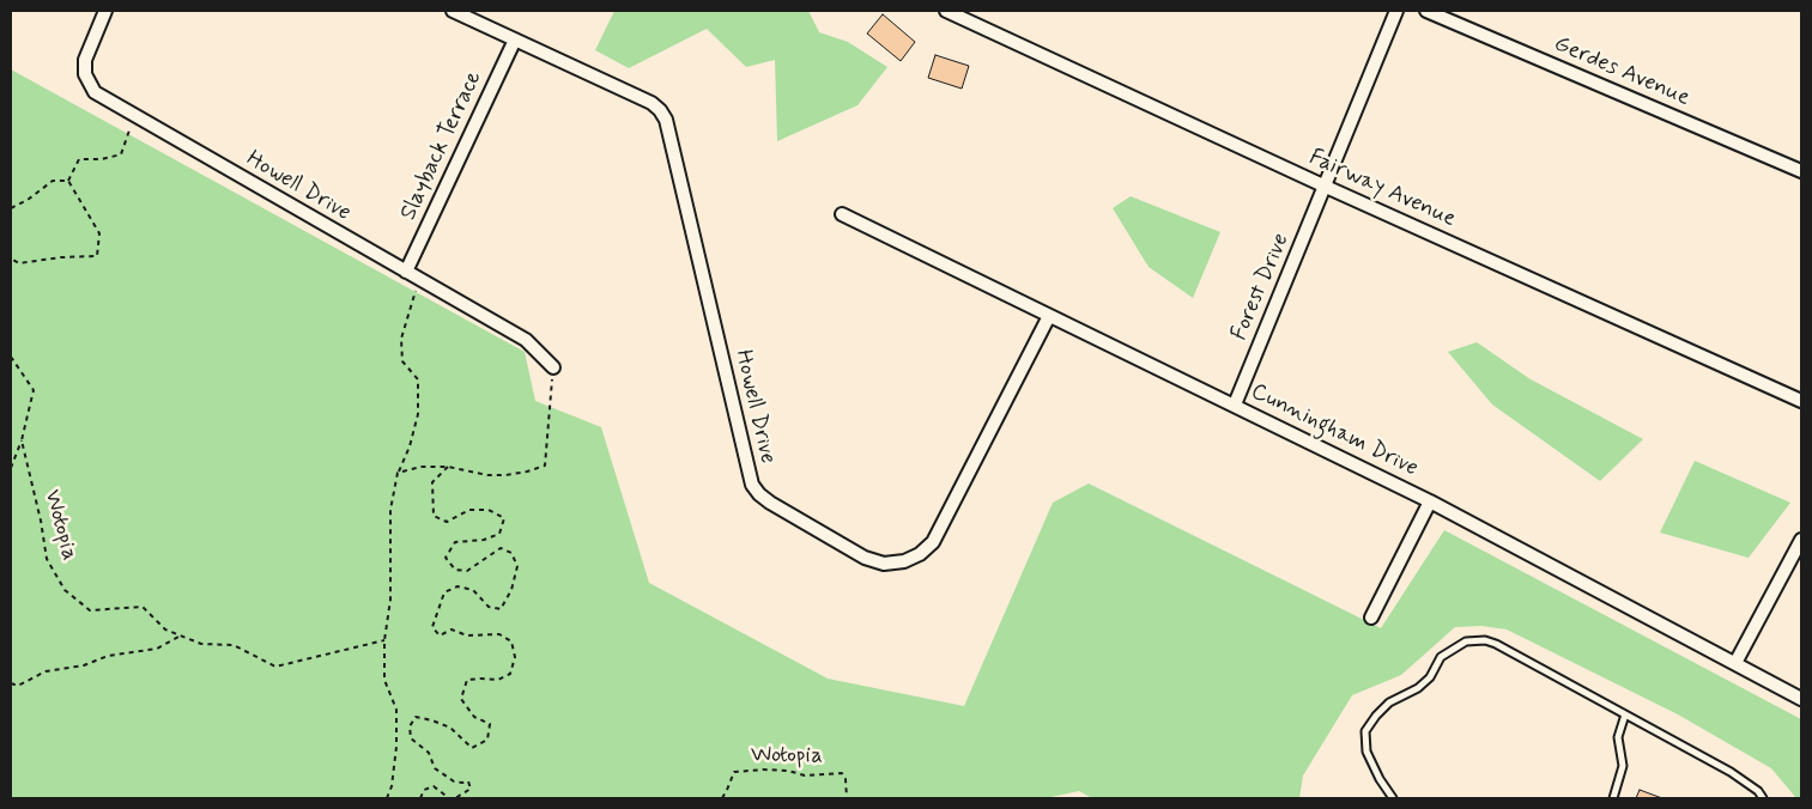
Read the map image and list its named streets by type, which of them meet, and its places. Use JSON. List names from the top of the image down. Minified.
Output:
{"streets":{"street":["Gerdes Avenue","Slayback Terrace","Howell Drive","Fairway Avenue","Forest Drive","Cunningham Drive"],"path":["Wotopia"]},"crossings":[["Slayback Terrace","Howell Drive"],["Howell Drive","Cunningham Drive"],["Fairway Avenue","Forest Drive"],["Forest Drive","Cunningham Drive"]]}
